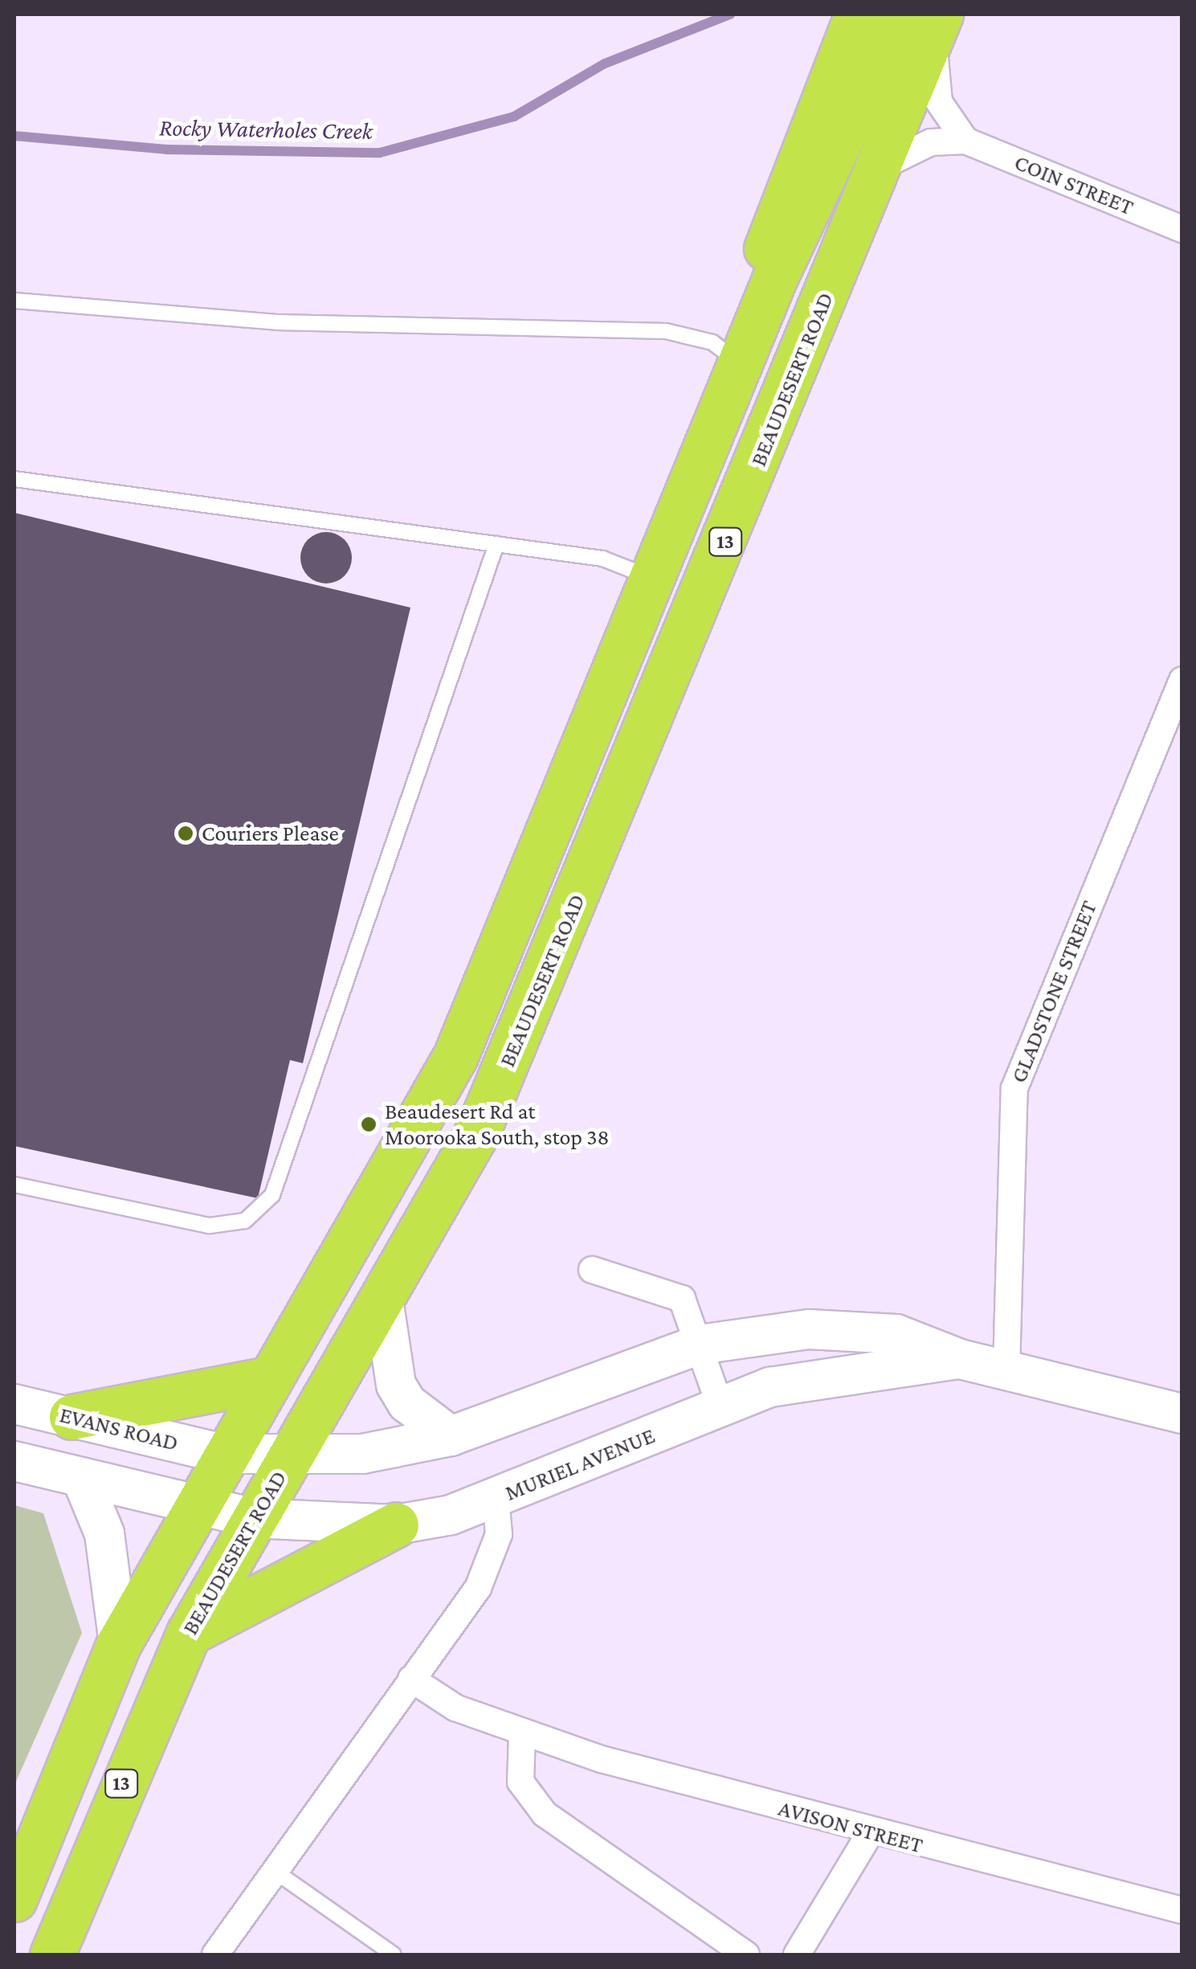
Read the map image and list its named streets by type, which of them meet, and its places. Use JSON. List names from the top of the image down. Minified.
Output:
{"streets":{"highway":["BEAUDESERT ROAD","13"],"main road":["EVANS ROAD","MURIEL AVENUE"],"street":["COIN STREET","GLADSTONE STREET","AVISON STREET"]},"crossings":[["COIN STREET","BEAUDESERT ROAD"],["BEAUDESERT ROAD","13"],["BEAUDESERT ROAD","MURIEL AVENUE"],["13","EVANS ROAD"],["13","MURIEL AVENUE"],["GLADSTONE STREET","MURIEL AVENUE"],["EVANS ROAD","MURIEL AVENUE"]],"water":["Rocky Waterholes Creek"],"places":["Couriers Please","Beaudesert Rd at Moorooka South, stop 38"]}
